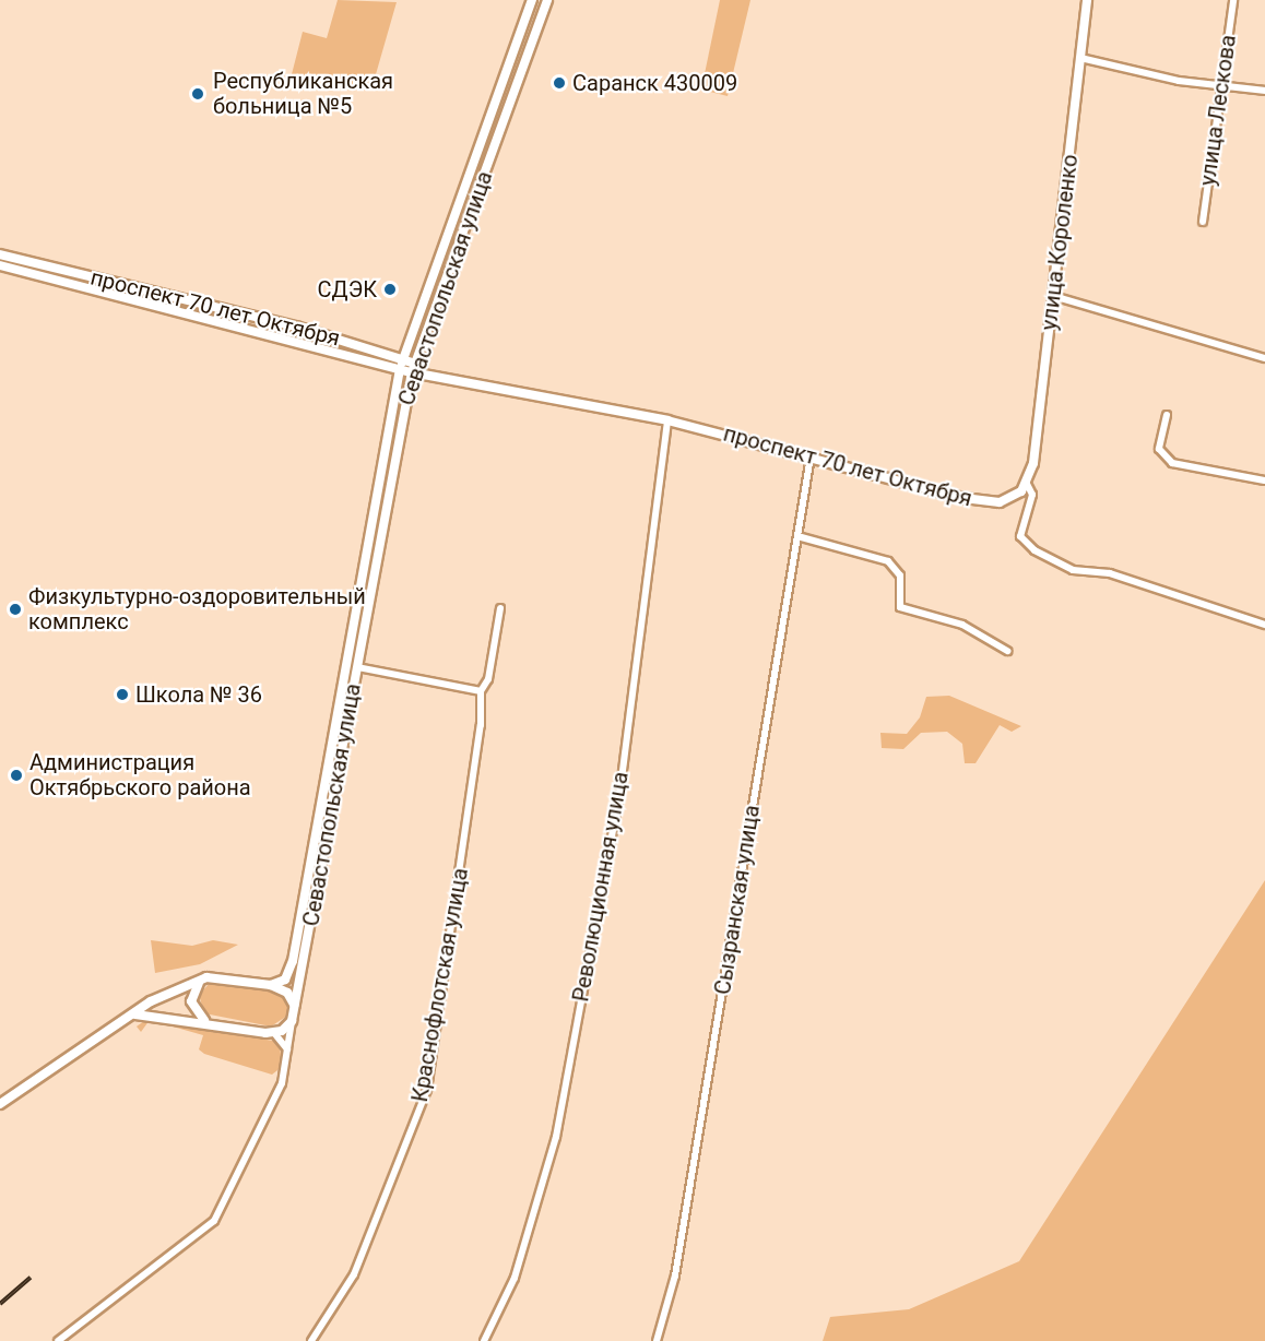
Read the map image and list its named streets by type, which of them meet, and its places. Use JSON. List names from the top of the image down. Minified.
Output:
{"streets":{"main road":["Севастопольская улица","проспект 70 лет Октября"],"street":["улица Лескова","улица Короленко","Революционная улица","Сызранская улица","Краснофлотская улица"]},"crossings":[["улица Короленко","проспект 70 лет Октября"],["Севастопольская улица","проспект 70 лет Октября"],["проспект 70 лет Октября","Революционная улица"],["проспект 70 лет Октября","Сызранская улица"]],"places":["Саранск 430009","Республиканская больница №5","СДЭК","Физкультурно-оздоровительный комплекс","Школа № 36","Администрация Октябрьского района"]}
